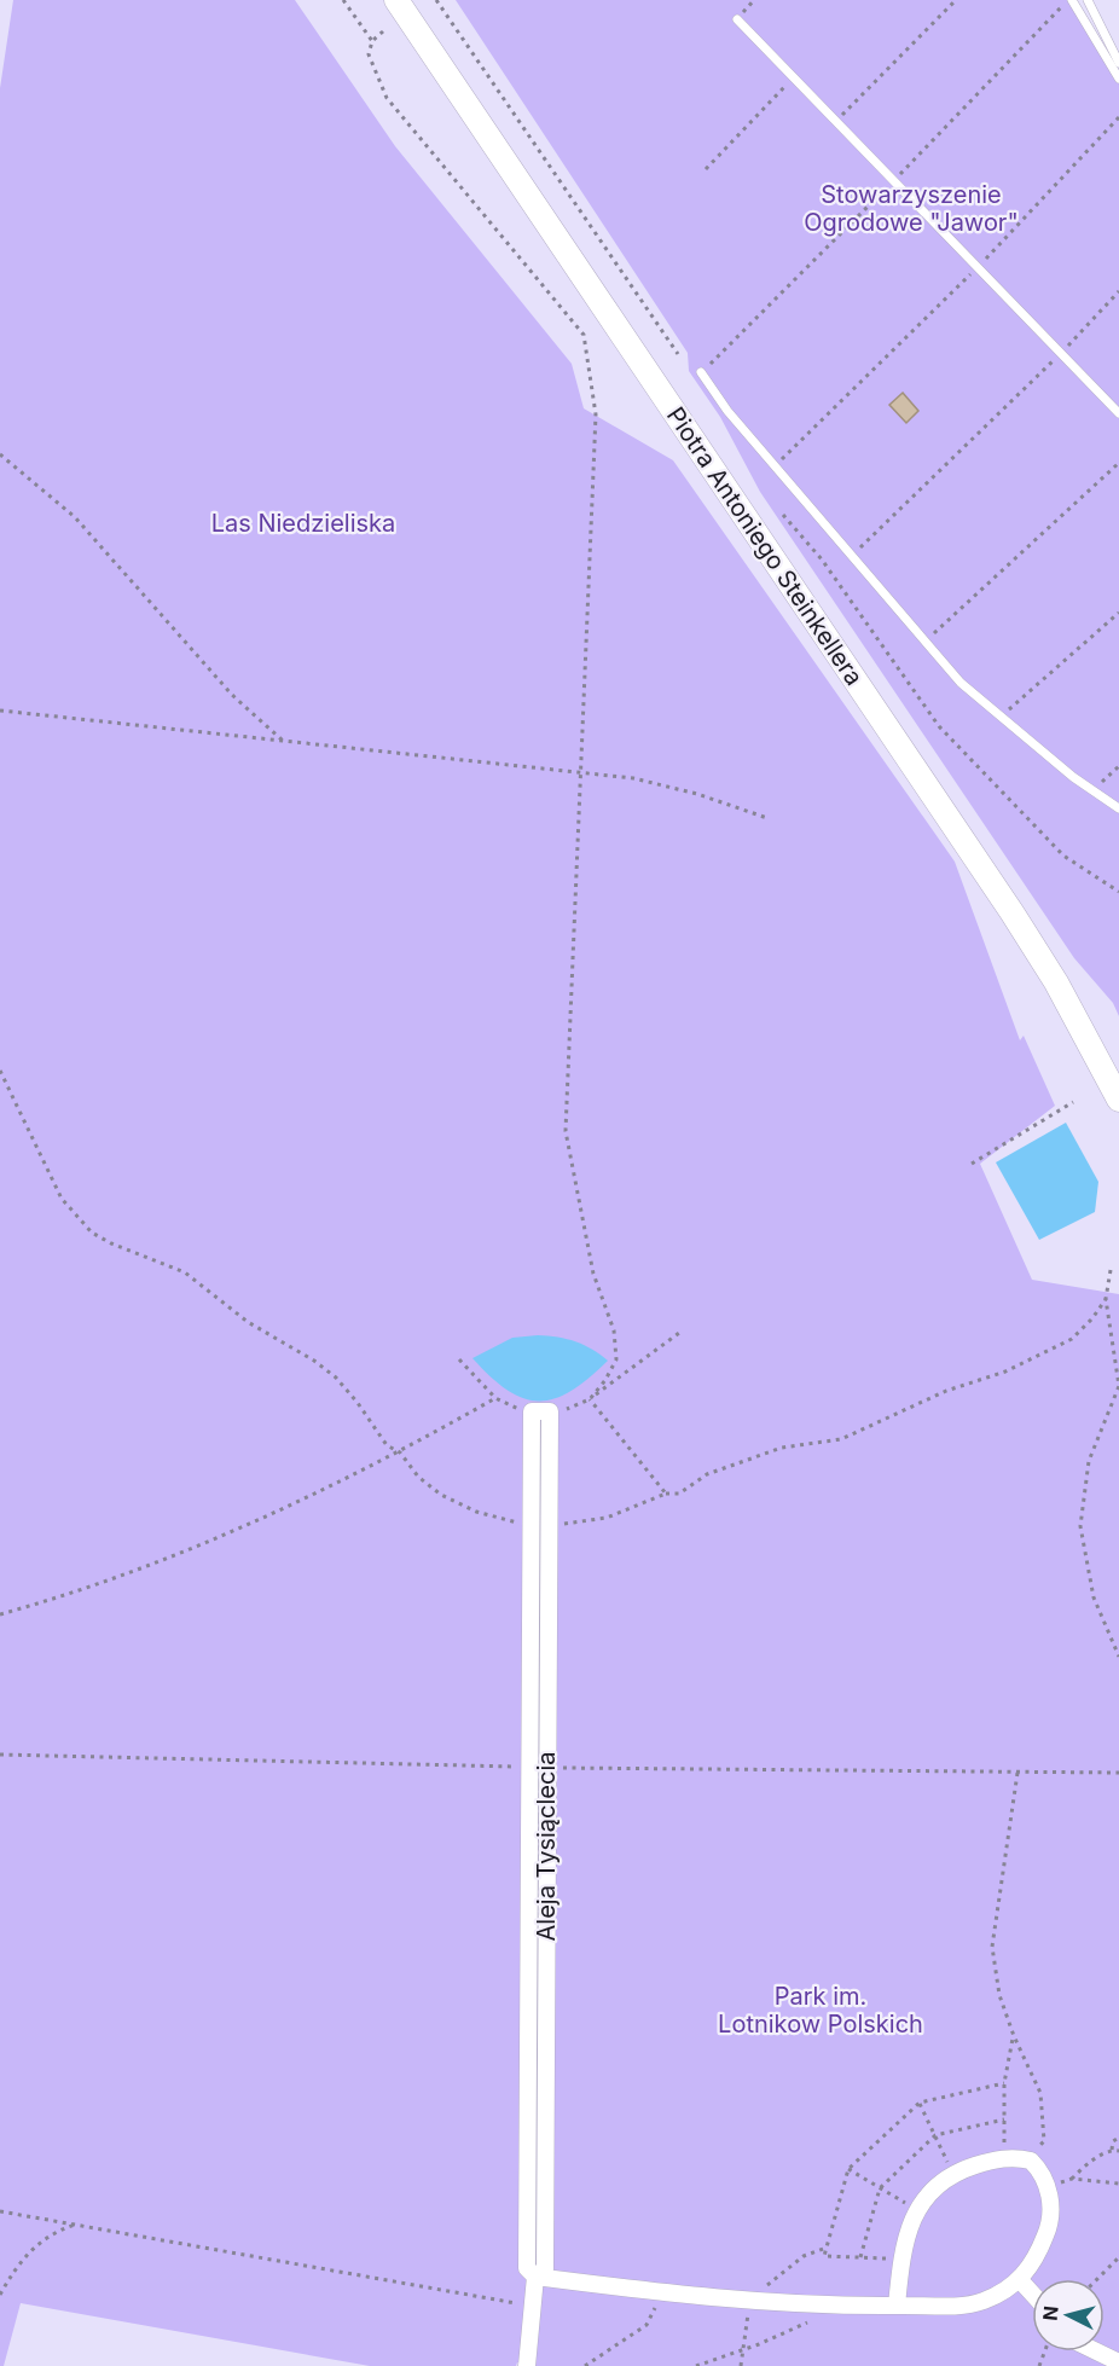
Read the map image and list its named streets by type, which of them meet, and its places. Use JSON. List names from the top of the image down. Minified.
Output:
{"streets":{"street":["Piotra Antoniego Steinkellera","Aleja Tysiąclecia"]},"parks":["Stowarzyszenie Ogrodowe \"Jawor\"","Las Niedzieliska","Park im. Lotnikow Polskich"],"north":"left"}
